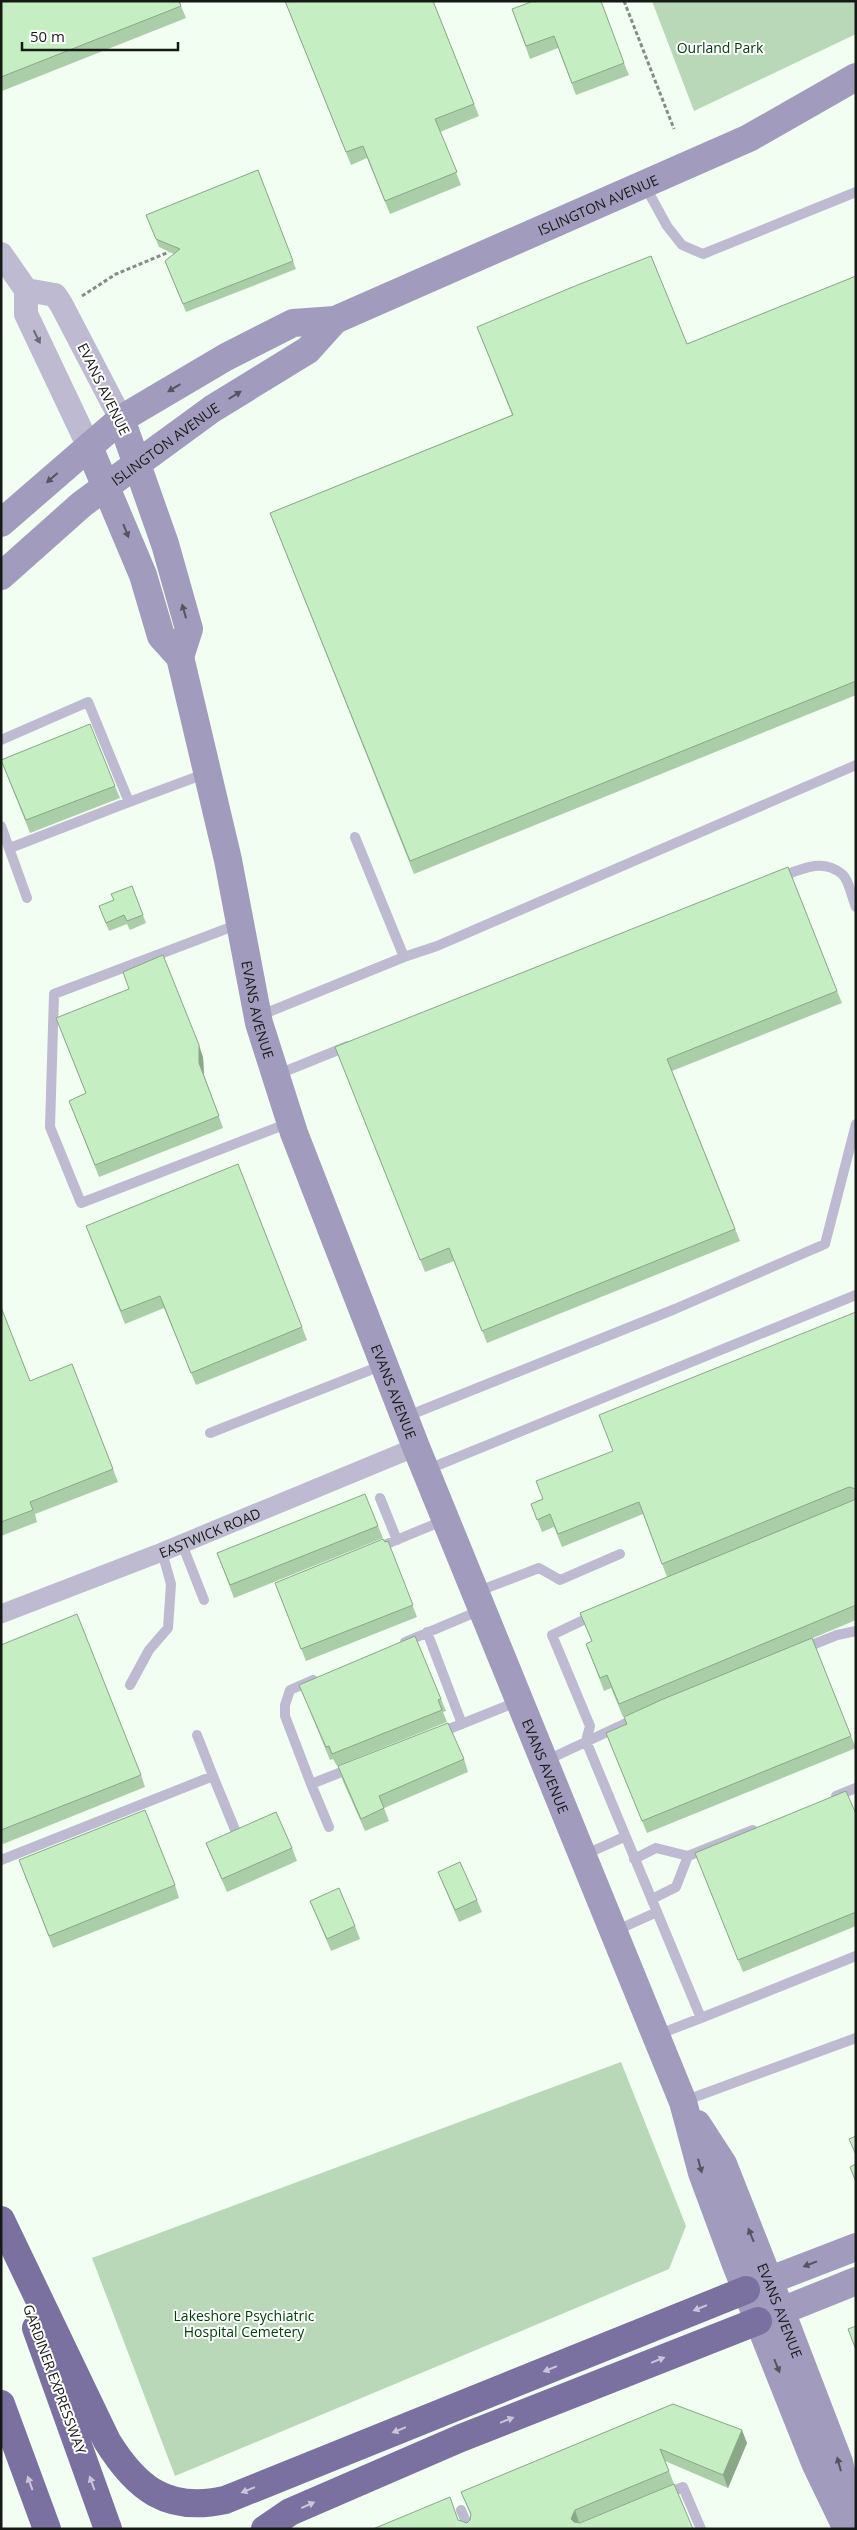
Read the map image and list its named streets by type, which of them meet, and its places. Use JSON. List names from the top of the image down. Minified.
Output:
{"streets":{"highway":["GARDINER EXPRESSWAY"],"main road":["ISLINGTON AVENUE","EVANS AVENUE"],"street":["EASTWICK ROAD"]},"crossings":[["ISLINGTON AVENUE","EVANS AVENUE"],["EVANS AVENUE","EASTWICK ROAD"]],"parks":["Ourland Park","Lakeshore Psychiatric Hospital Cemetery"],"scale_bar":"50 m"}
